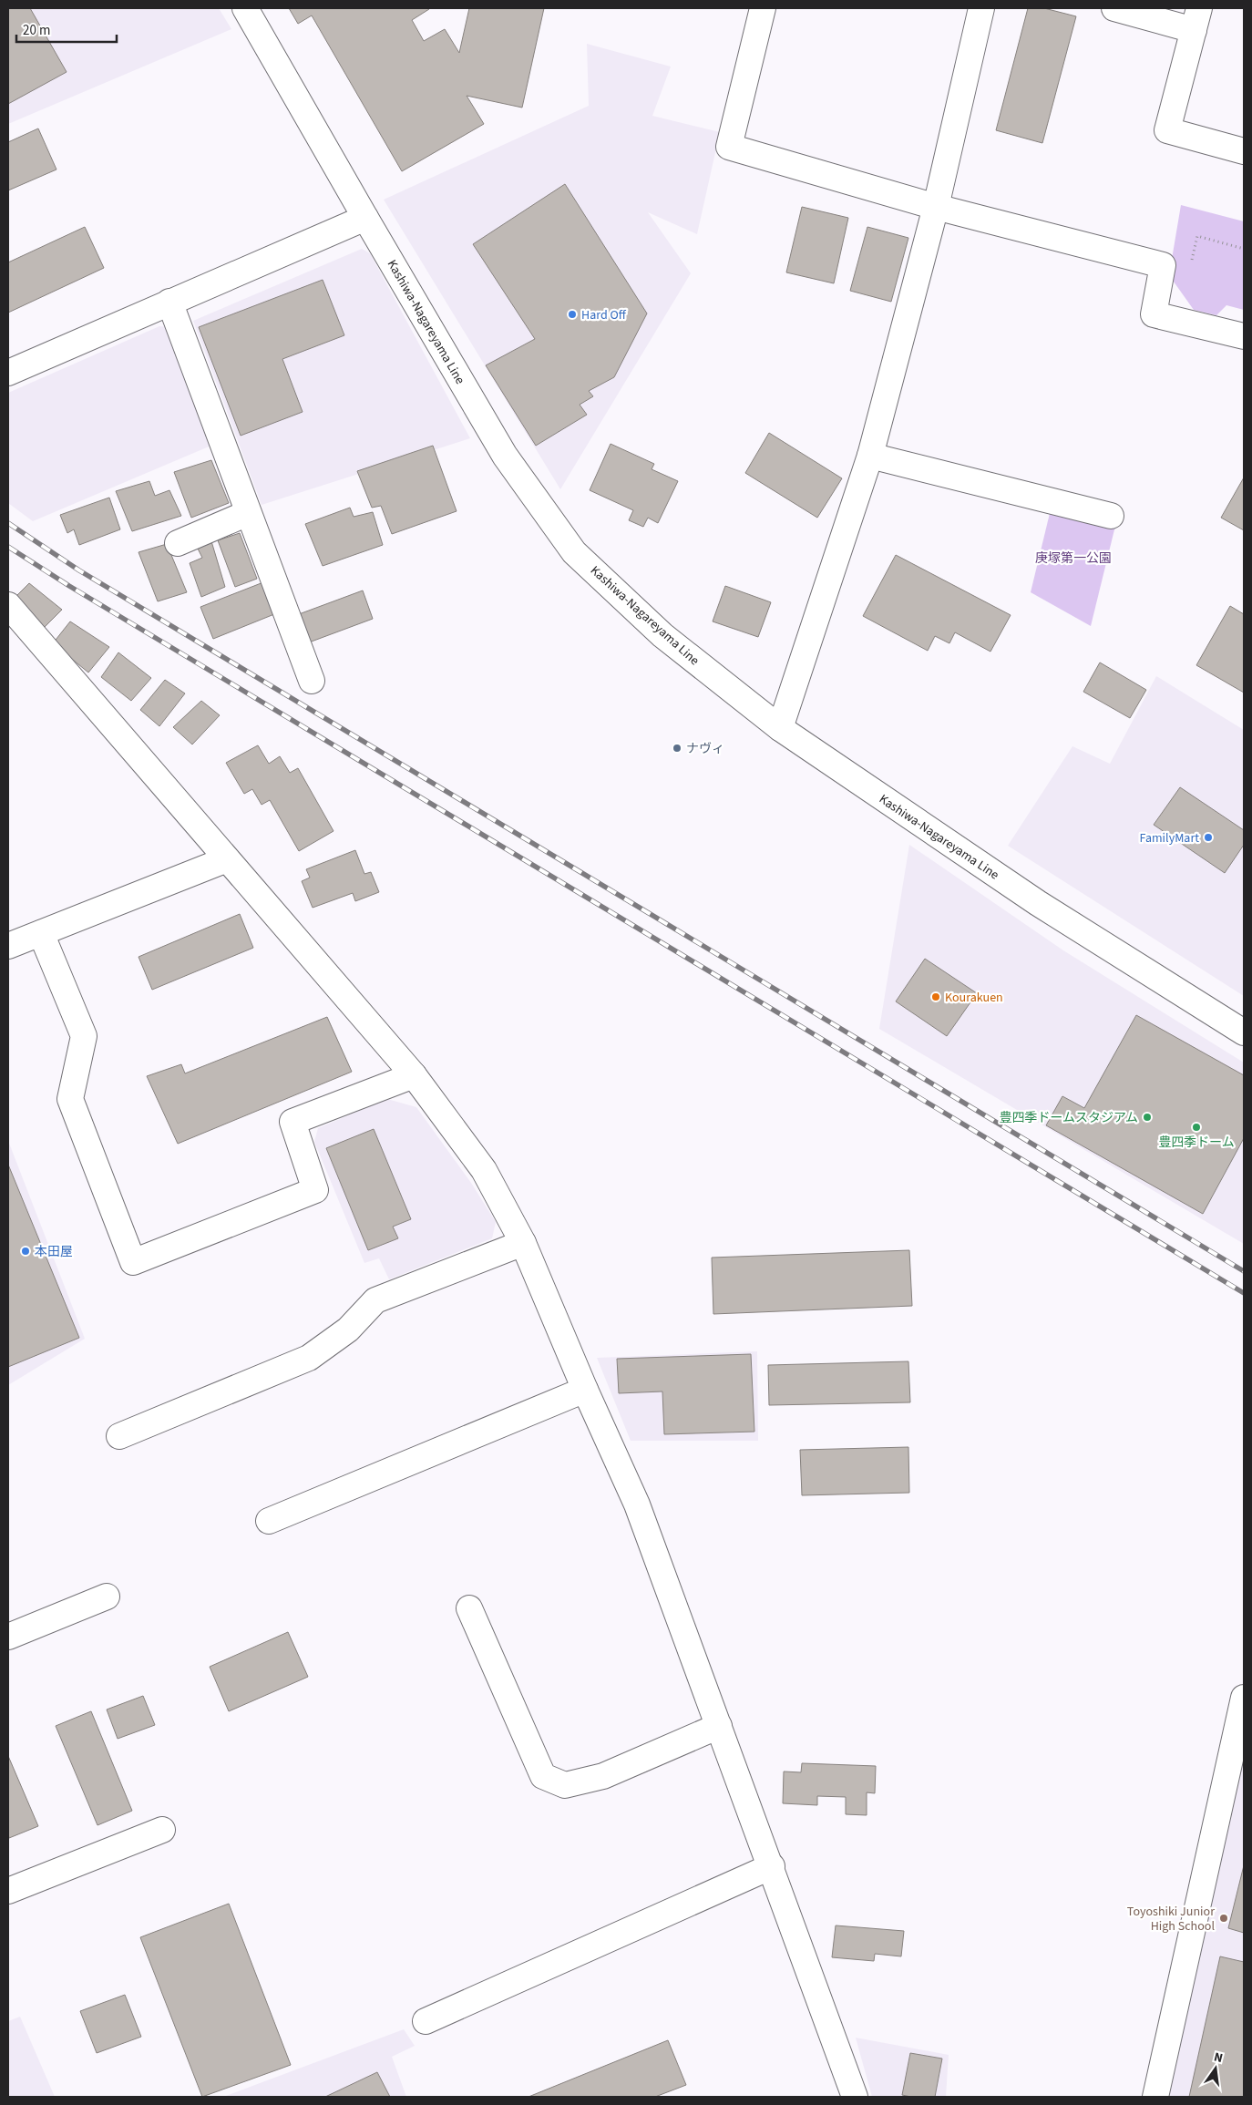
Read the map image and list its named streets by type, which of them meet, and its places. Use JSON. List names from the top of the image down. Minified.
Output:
{"streets":{"street":["Kashiwa-Nagareyama Line"]},"parks":["庚塚第一公園"],"places":["Hard Off","ナヴィ","FamilyMart","Kourakuen","豊四季ドームスタジアム","豊四季ドーム","本田屋","Toyoshiki Junior High School"],"scale_bar":"20 m","north":"top"}
